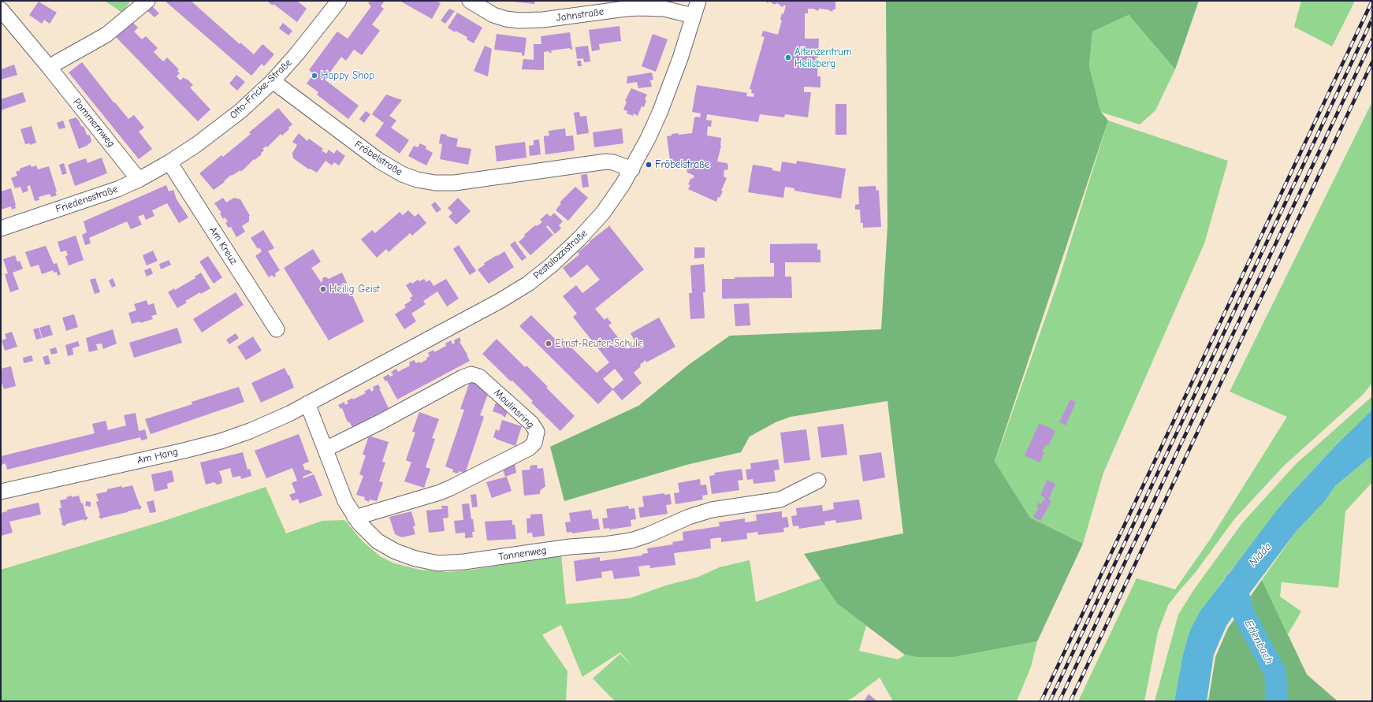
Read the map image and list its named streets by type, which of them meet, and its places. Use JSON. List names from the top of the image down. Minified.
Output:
{"streets":{"street":["Jahnstraße","Otto-Fricke-Straße","Pommernweg","Fröbelstraße","Friedensstraße","Am Kreuz","Pestalozzistraße","Moulinsring","Am Hang","Tannenweg"]},"crossings":[["Jahnstraße","Pestalozzistraße"],["Otto-Fricke-Straße","Fröbelstraße"],["Otto-Fricke-Straße","Friedensstraße"],["Otto-Fricke-Straße","Am Kreuz"],["Pommernweg","Friedensstraße"],["Fröbelstraße","Pestalozzistraße"],["Friedensstraße","Am Kreuz"],["Pestalozzistraße","Am Hang"],["Pestalozzistraße","Tannenweg"],["Moulinsring","Tannenweg"],["Am Hang","Tannenweg"]],"water":["Nidda","Erlenbach"],"places":["Altenzentrum Heilsberg","Happy Shop","Fröbelstraße","Heilig Geist","Ernst-Reuter-Schule"]}
